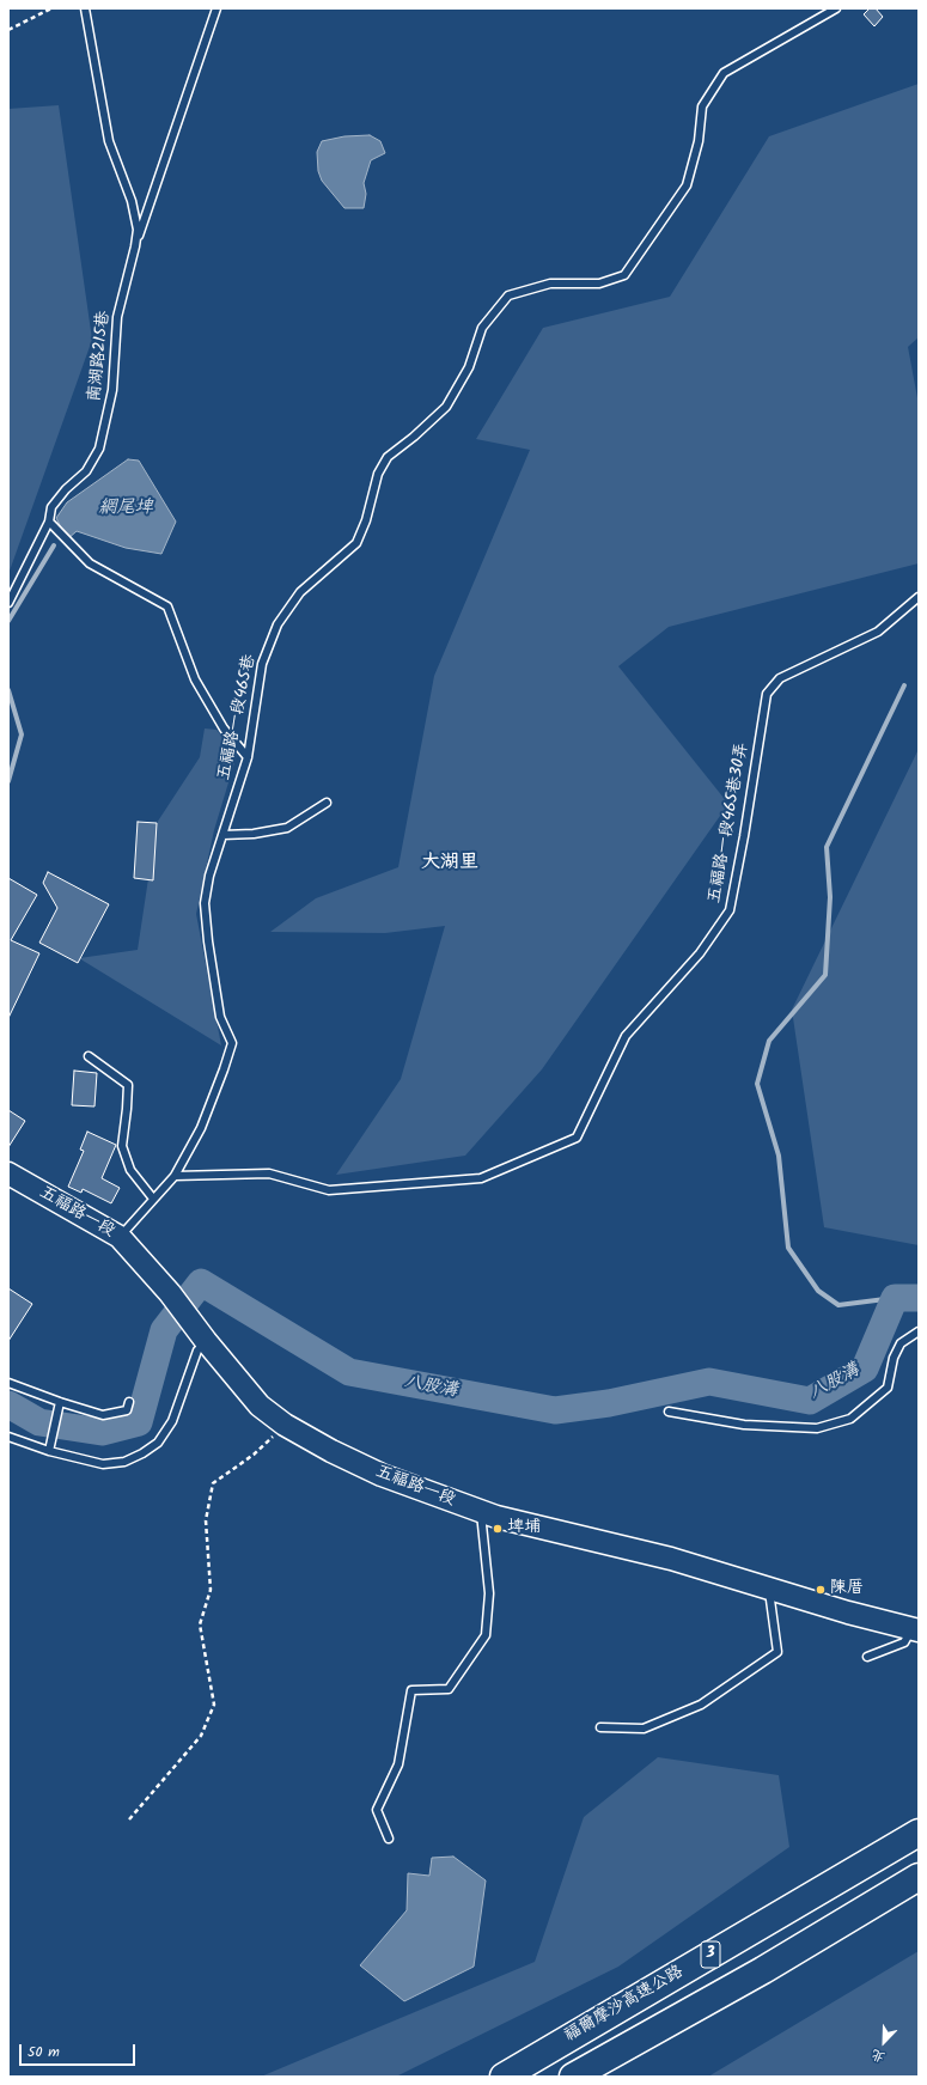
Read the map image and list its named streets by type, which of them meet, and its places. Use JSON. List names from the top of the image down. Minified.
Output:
{"streets":{"highway":["3","福爾摩沙高速公路"],"main road":["五福路一段"],"lane":["南湖路215巷","五福路一段465巷","五福路一段465巷30弄"]},"crossings":[["五福路一段465巷","五福路一段465巷30弄"],["五福路一段465巷","五福路一段"]],"districts":["大湖里"],"water":["網尾埤","八股溝"],"places":["埤埔","陳厝"],"scale_bar":"50 m","north":"bottom left"}
